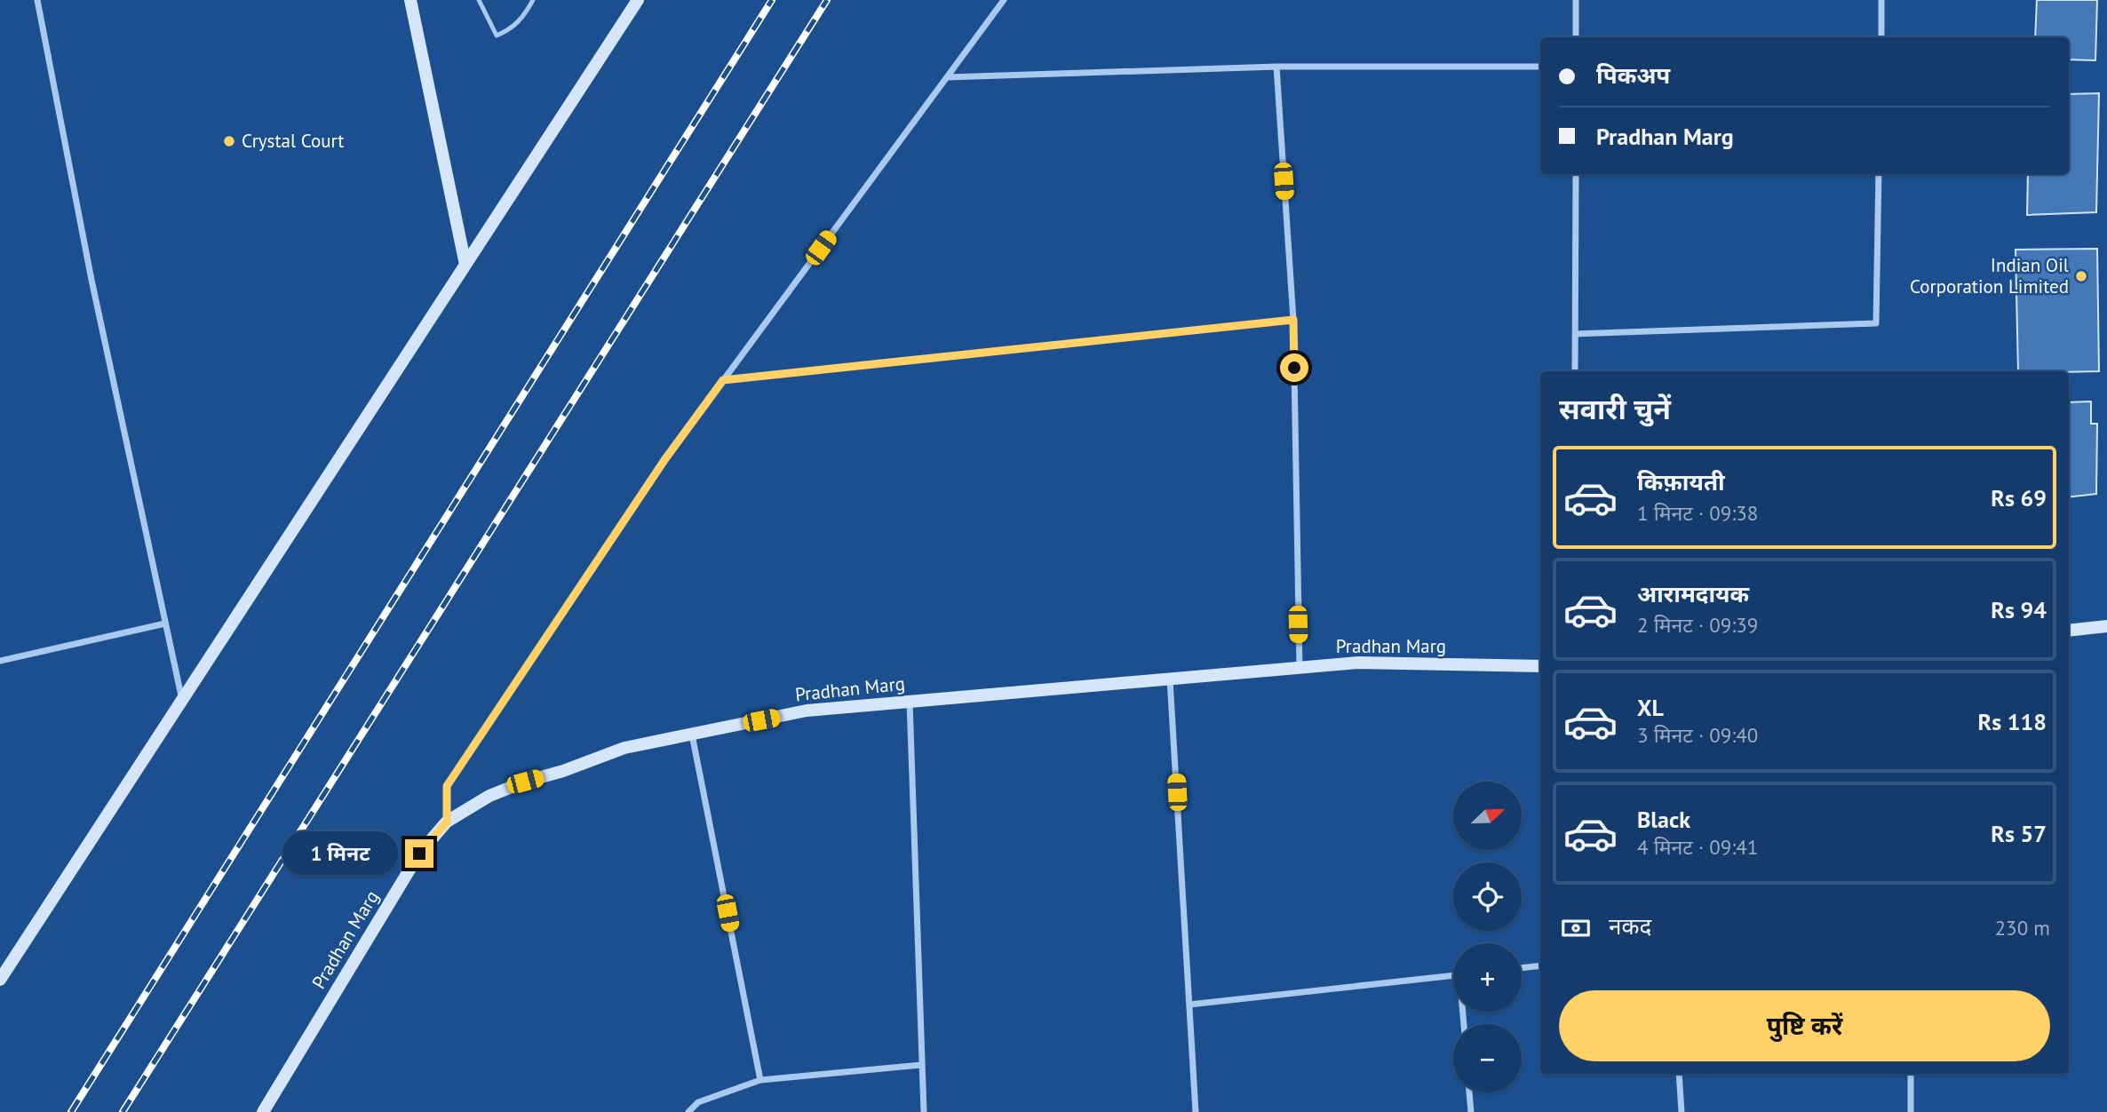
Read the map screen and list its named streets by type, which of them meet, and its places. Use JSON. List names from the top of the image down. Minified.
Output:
{"streets":{"street":["Pradhan Marg"]},"places":["Crystal Court","Indian Oil Corporation Limited"],"north":"top right","page":{"banner":["पिकअप","Pradhan Marg"],"heading":"सवारी चुनें","list":[{"name":"किफ़ायती","note":"1 मिनट · 09:38","value":"Rs 69"},{"name":"आरामदायक","note":"2 मिनट · 09:39","value":"Rs 94"},{"name":"XL","note":"3 मिनट · 09:40","value":"Rs 118"},{"name":"Black","note":"4 मिनट · 09:41","value":"Rs 57"}],"map_buttons":["+","−"],"bubble":"1 मिनट","pay":["नकद","230 m"],"buttons":"पुष्टि करें"}}
